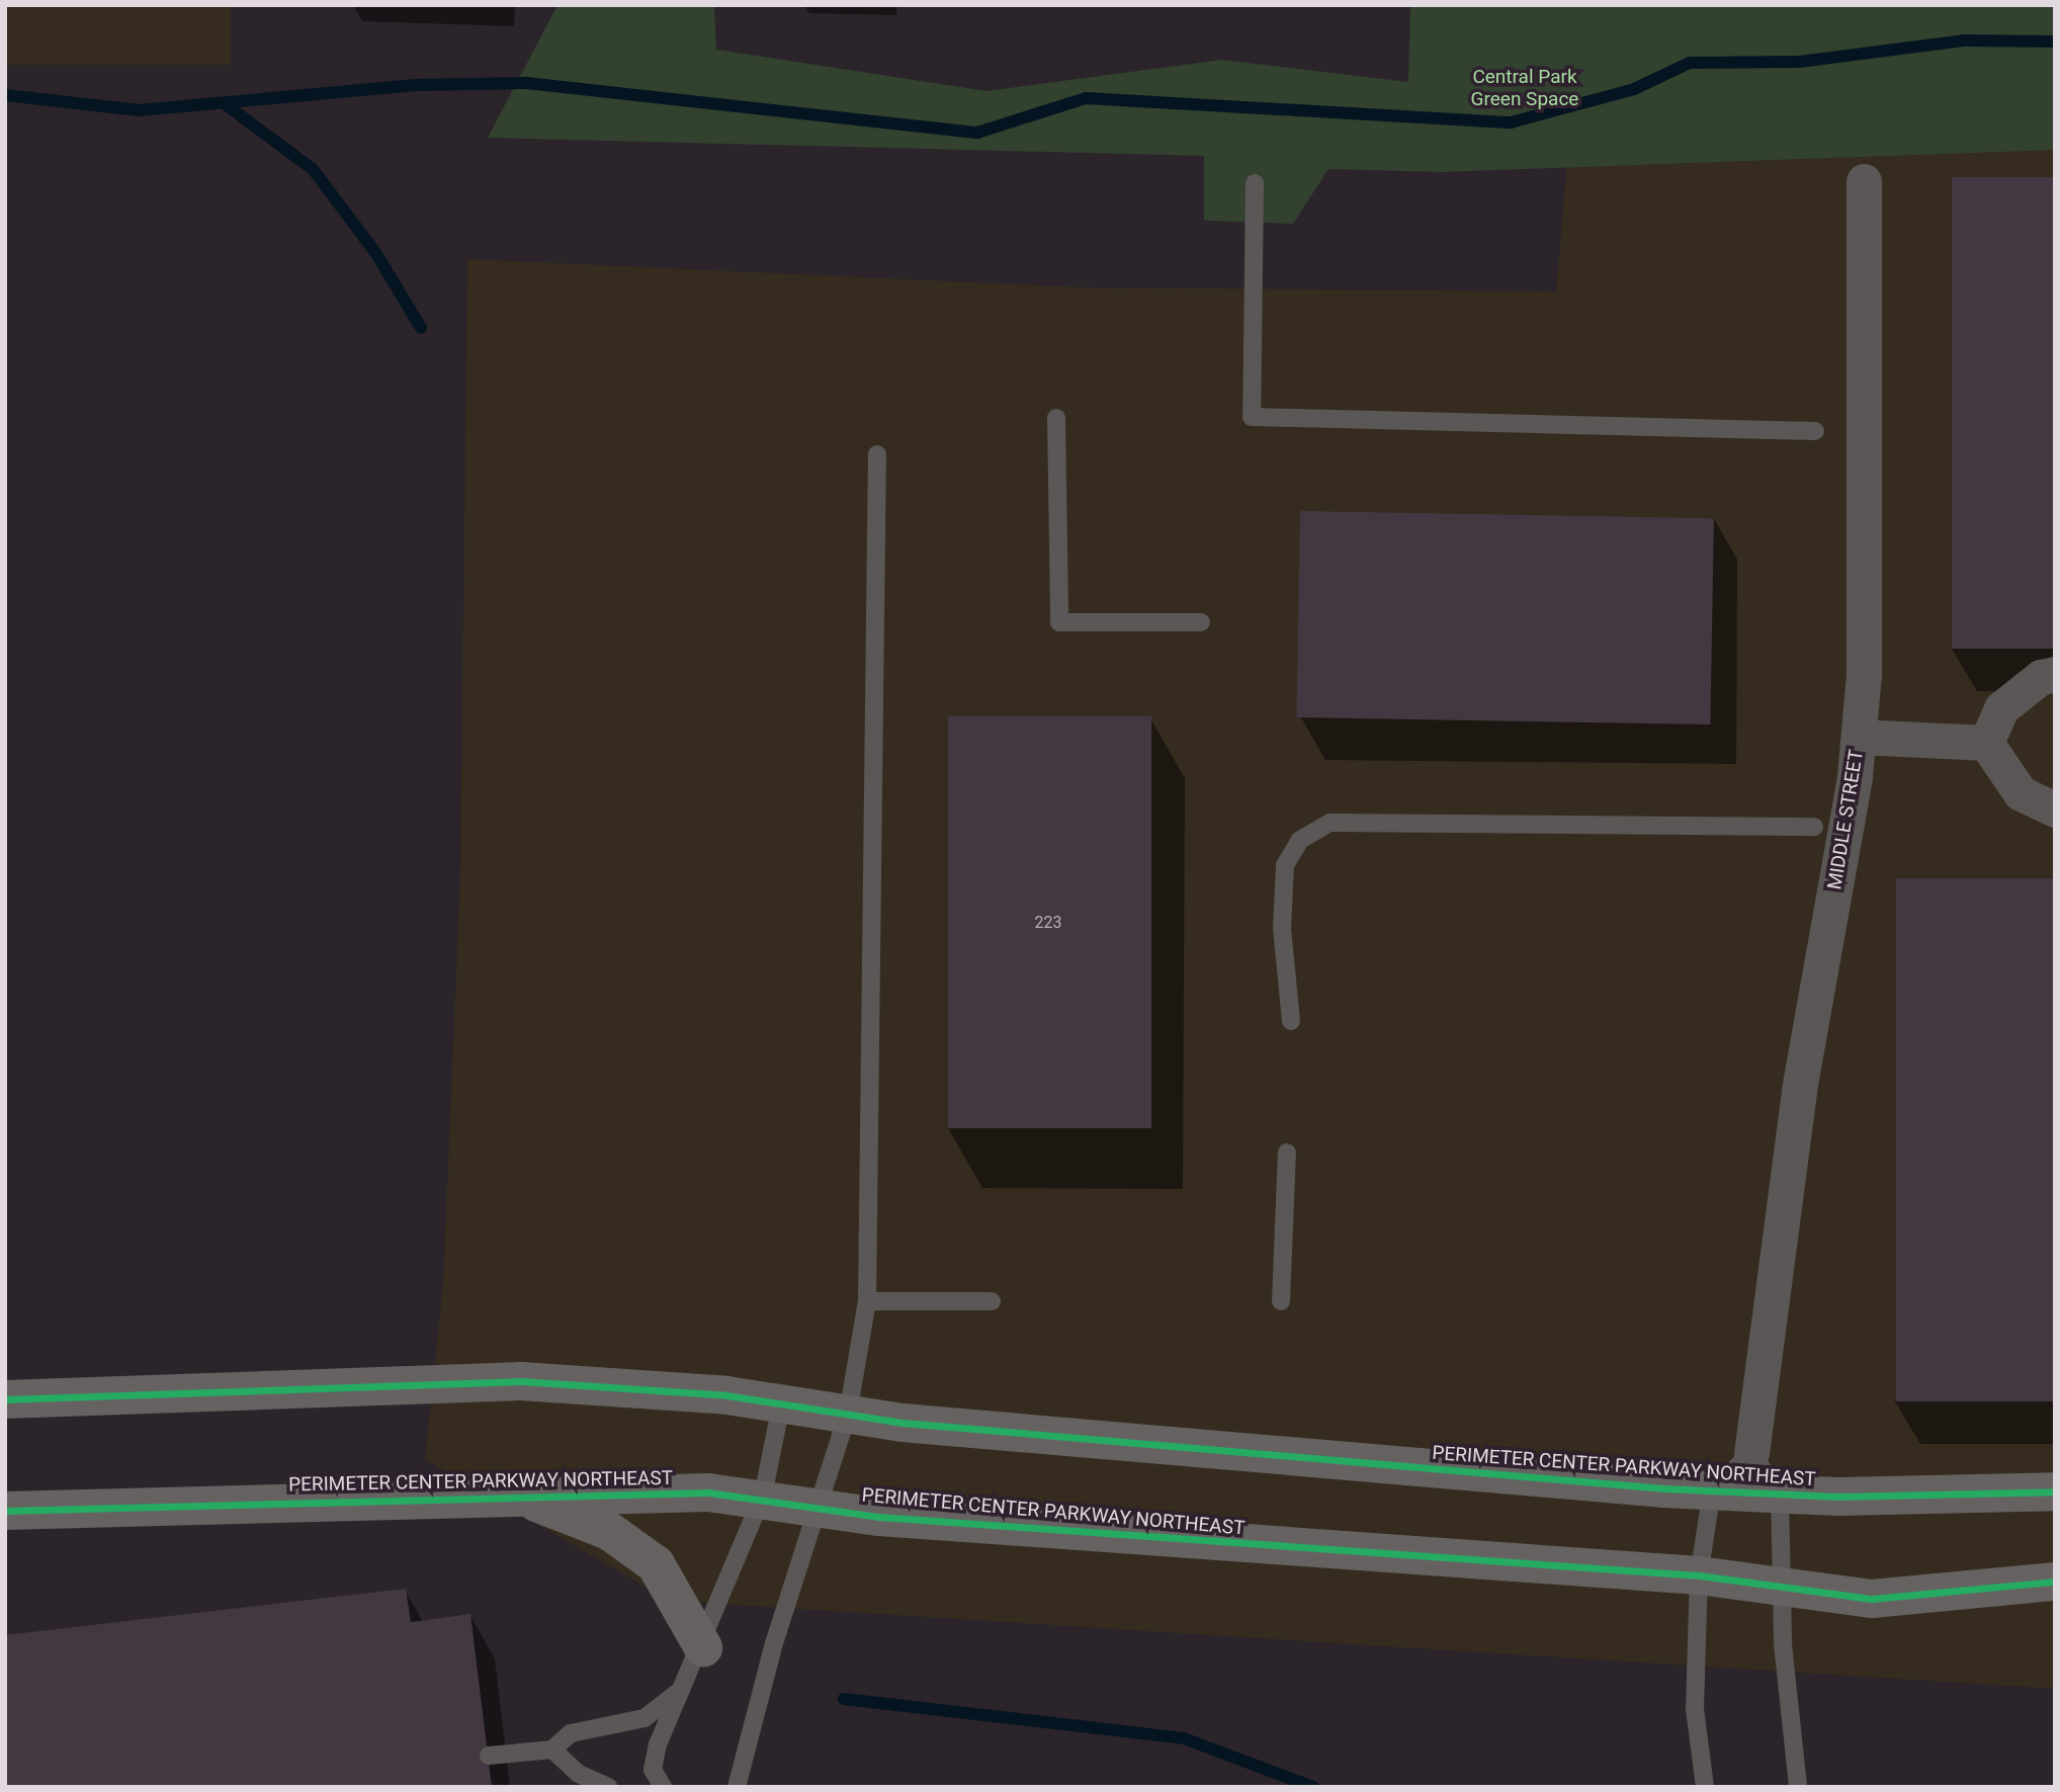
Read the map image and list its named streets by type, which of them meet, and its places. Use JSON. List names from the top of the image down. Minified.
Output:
{"streets":{"main road":["PERIMETER CENTER PARKWAY NORTHEAST"],"street":["MIDDLE STREET"]},"parks":["Central Park Green Space"],"house_numbers":["223"]}
